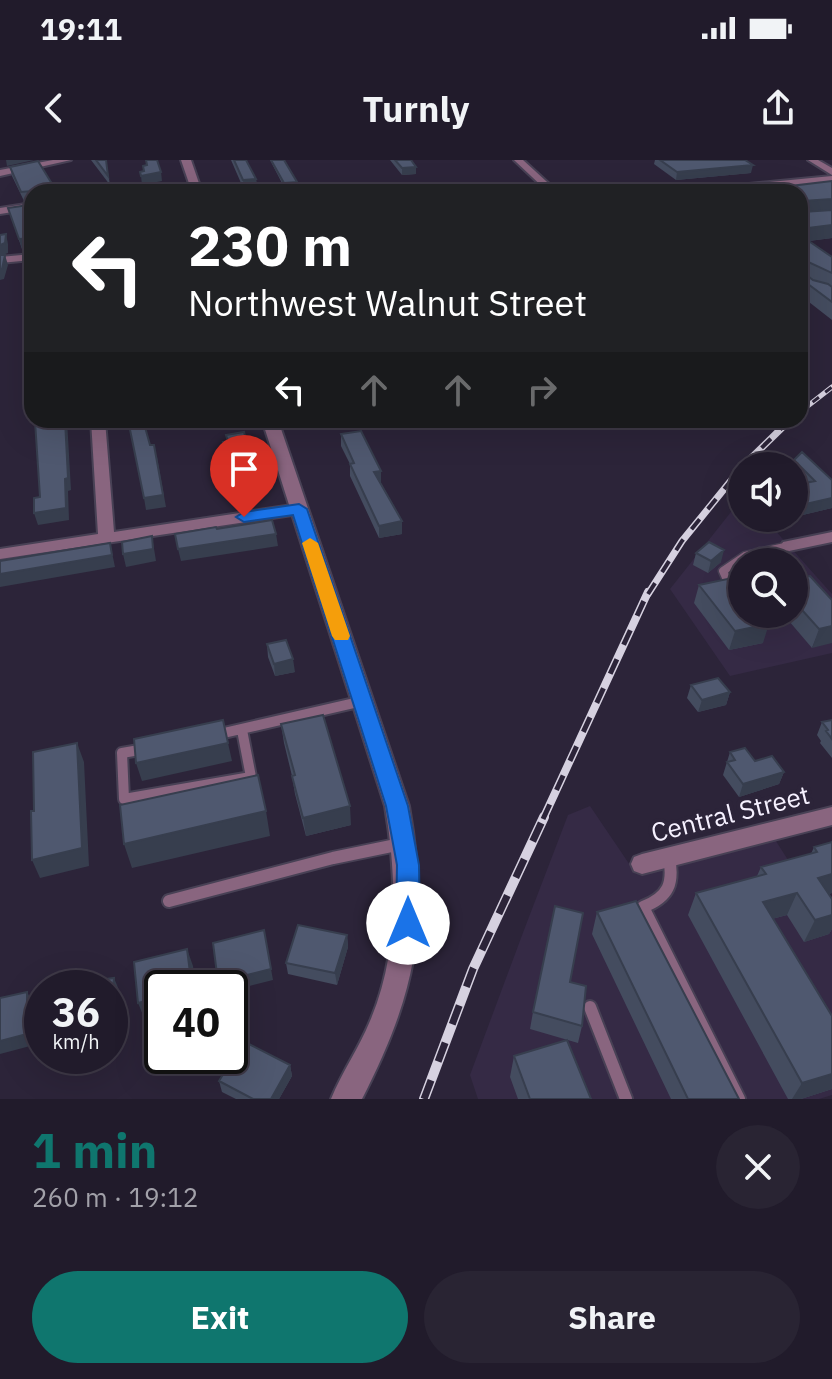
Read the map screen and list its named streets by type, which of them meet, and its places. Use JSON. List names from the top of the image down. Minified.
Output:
{"streets":{"street":["Central Street"]},"page":{"status":"19:11","header":"Turnly","turn":["230 m","Northwest Walnut Street"],"speed":"36 km/h","limit":"40","heading":["1 min","260 m · 19:12"],"buttons":["Exit","Share"]}}
